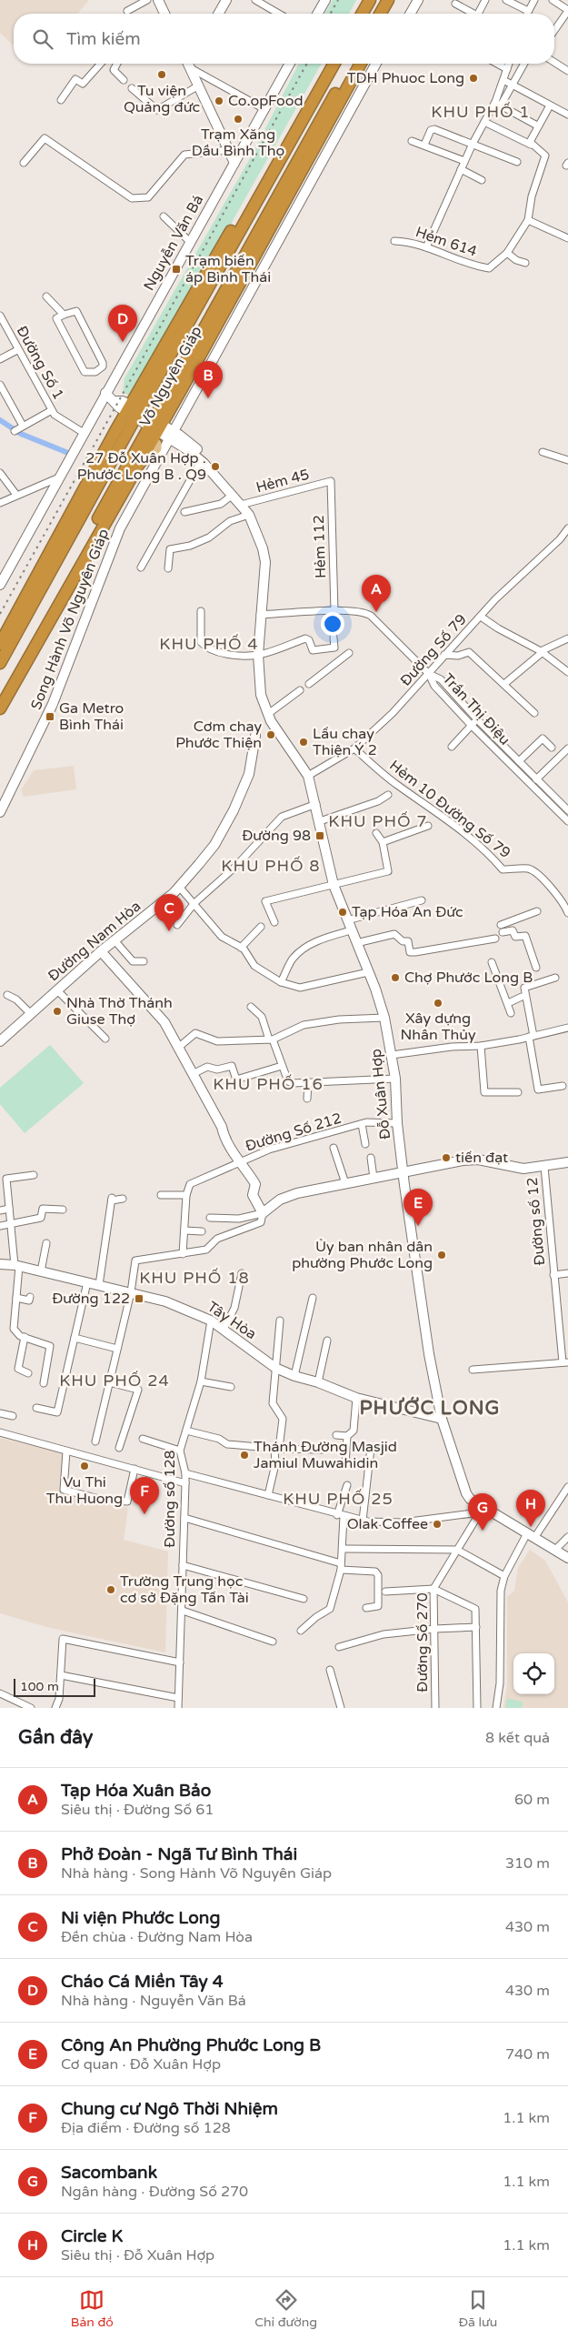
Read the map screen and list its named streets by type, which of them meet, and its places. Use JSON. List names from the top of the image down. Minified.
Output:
{"streets":{"highway":["Võ Nguyên Giáp"],"main road":["Nguyễn Văn Bá","Song Hành Võ Nguyên Giáp","Đường Nam Hòa","Đỗ Xuân Hợp","Tây Hòa"],"street":["Hẻm 614","Đường Số 1","Hẻm 45","Hẻm 112","Đường Số 79","Trần Thị Điệu","Hẻm 10 Đường Số 79","Đường Số 212","Đường số 12","Đường số 128","Đường Số 270"]},"crossings":[["Nguyễn Văn Bá","Đường Số 1"],["Nguyễn Văn Bá","Đỗ Xuân Hợp"],["Võ Nguyên Giáp","Đỗ Xuân Hợp"],["Hẻm 45","Hẻm 112"],["Hẻm 45","Đỗ Xuân Hợp"],["Song Hành Võ Nguyên Giáp","Đỗ Xuân Hợp"],["Đường Số 79","Trần Thị Điệu"],["Đường Số 79","Hẻm 10 Đường Số 79"],["Đường Số 79","Đỗ Xuân Hợp"],["Đỗ Xuân Hợp","Đường Số 212"],["Đỗ Xuân Hợp","Tây Hòa"],["Đỗ Xuân Hợp","Đường Số 270"],["Tây Hòa","Đường số 128"]],"districts":["KHU PHỐ 1","KHU PHỐ 4","KHU PHỐ 7","KHU PHỐ 8","KHU PHỐ 16","KHU PHỐ 18","KHU PHỐ 24","PHƯỚC LONG","KHU PHỐ 25"],"places":{"other":["Tu viện Quảng đức","TDH Phuoc Long","Co.opFood","Trạm Xăng Dầu Bình Thọ","27 Đỗ Xuân Hợp . Phước Long B . Q9","Cơm chay Phước Thiện","Lẩu chay Thiện Ý 2","Tạp Hóa An Đức","Chợ Phước Long B","Xây dựng Nhân Thủy","Nhà Thờ Thánh Giuse Thợ","tiến đạt","Ủy ban nhân dân phường Phước Long","Thánh Đường Masjid Jamiul Muwahidin","Vu Thi Thu Huong","Olak Coffee","Trường Trung học cơ sở Đặng Tấn Tài"],"transit":["Trạm biến áp Bình Thái","Ga Metro Bình Thái","Đường 98","Đường 122"]},"scale_bar":"100 m","page":{"search":"Tìm kiếm","pins":["D","B","A","C","E","F","H","G"],"scale":"100 m","heading":["Gần đây","8 kết quả"],"list":[{"mark":"A","name":"Tạp Hóa Xuân Bảo","note":"Siêu thị · Đường Số 61","value":"60 m"},{"mark":"B","name":"Phở Đoàn - Ngã Tư Bình Thái","note":"Nhà hàng · Song Hành Võ Nguyên Giáp","value":"310 m"},{"mark":"C","name":"Ni viện Phước Long","note":"Đền chùa · Đường Nam Hòa","value":"430 m"},{"mark":"D","name":"Cháo Cá Miền Tây 4","note":"Nhà hàng · Nguyễn Văn Bá","value":"430 m"},{"mark":"E","name":"Công An Phường Phước Long B","note":"Cơ quan · Đỗ Xuân Hợp","value":"740 m"},{"mark":"F","name":"Chung cư Ngô Thời Nhiệm","note":"Địa điểm · Đường số 128","value":"1.1 km"},{"mark":"G","name":"Sacombank","note":"Ngân hàng · Đường Số 270","value":"1.1 km"},{"mark":"H","name":"Circle K","note":"Siêu thị · Đỗ Xuân Hợp","value":"1.1 km"}],"nav":["Bản đồ","Chỉ đường","Đã lưu"]}}
